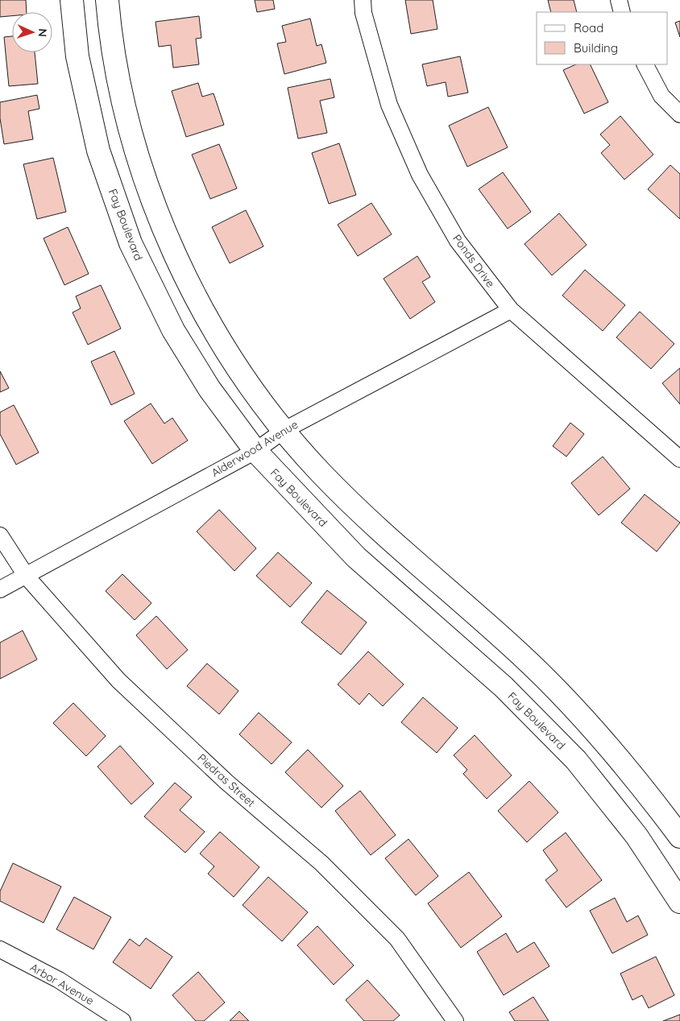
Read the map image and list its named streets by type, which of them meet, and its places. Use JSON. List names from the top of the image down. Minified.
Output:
{"streets":{"main road":["Fay Boulevard"],"street":["Ponds Drive","Alderwood Avenue","Piedras Street","Arbor Avenue"]},"crossings":[["Fay Boulevard","Alderwood Avenue"],["Ponds Drive","Alderwood Avenue"],["Alderwood Avenue","Piedras Street"]],"legend":["Road","Building"],"north":"right"}
